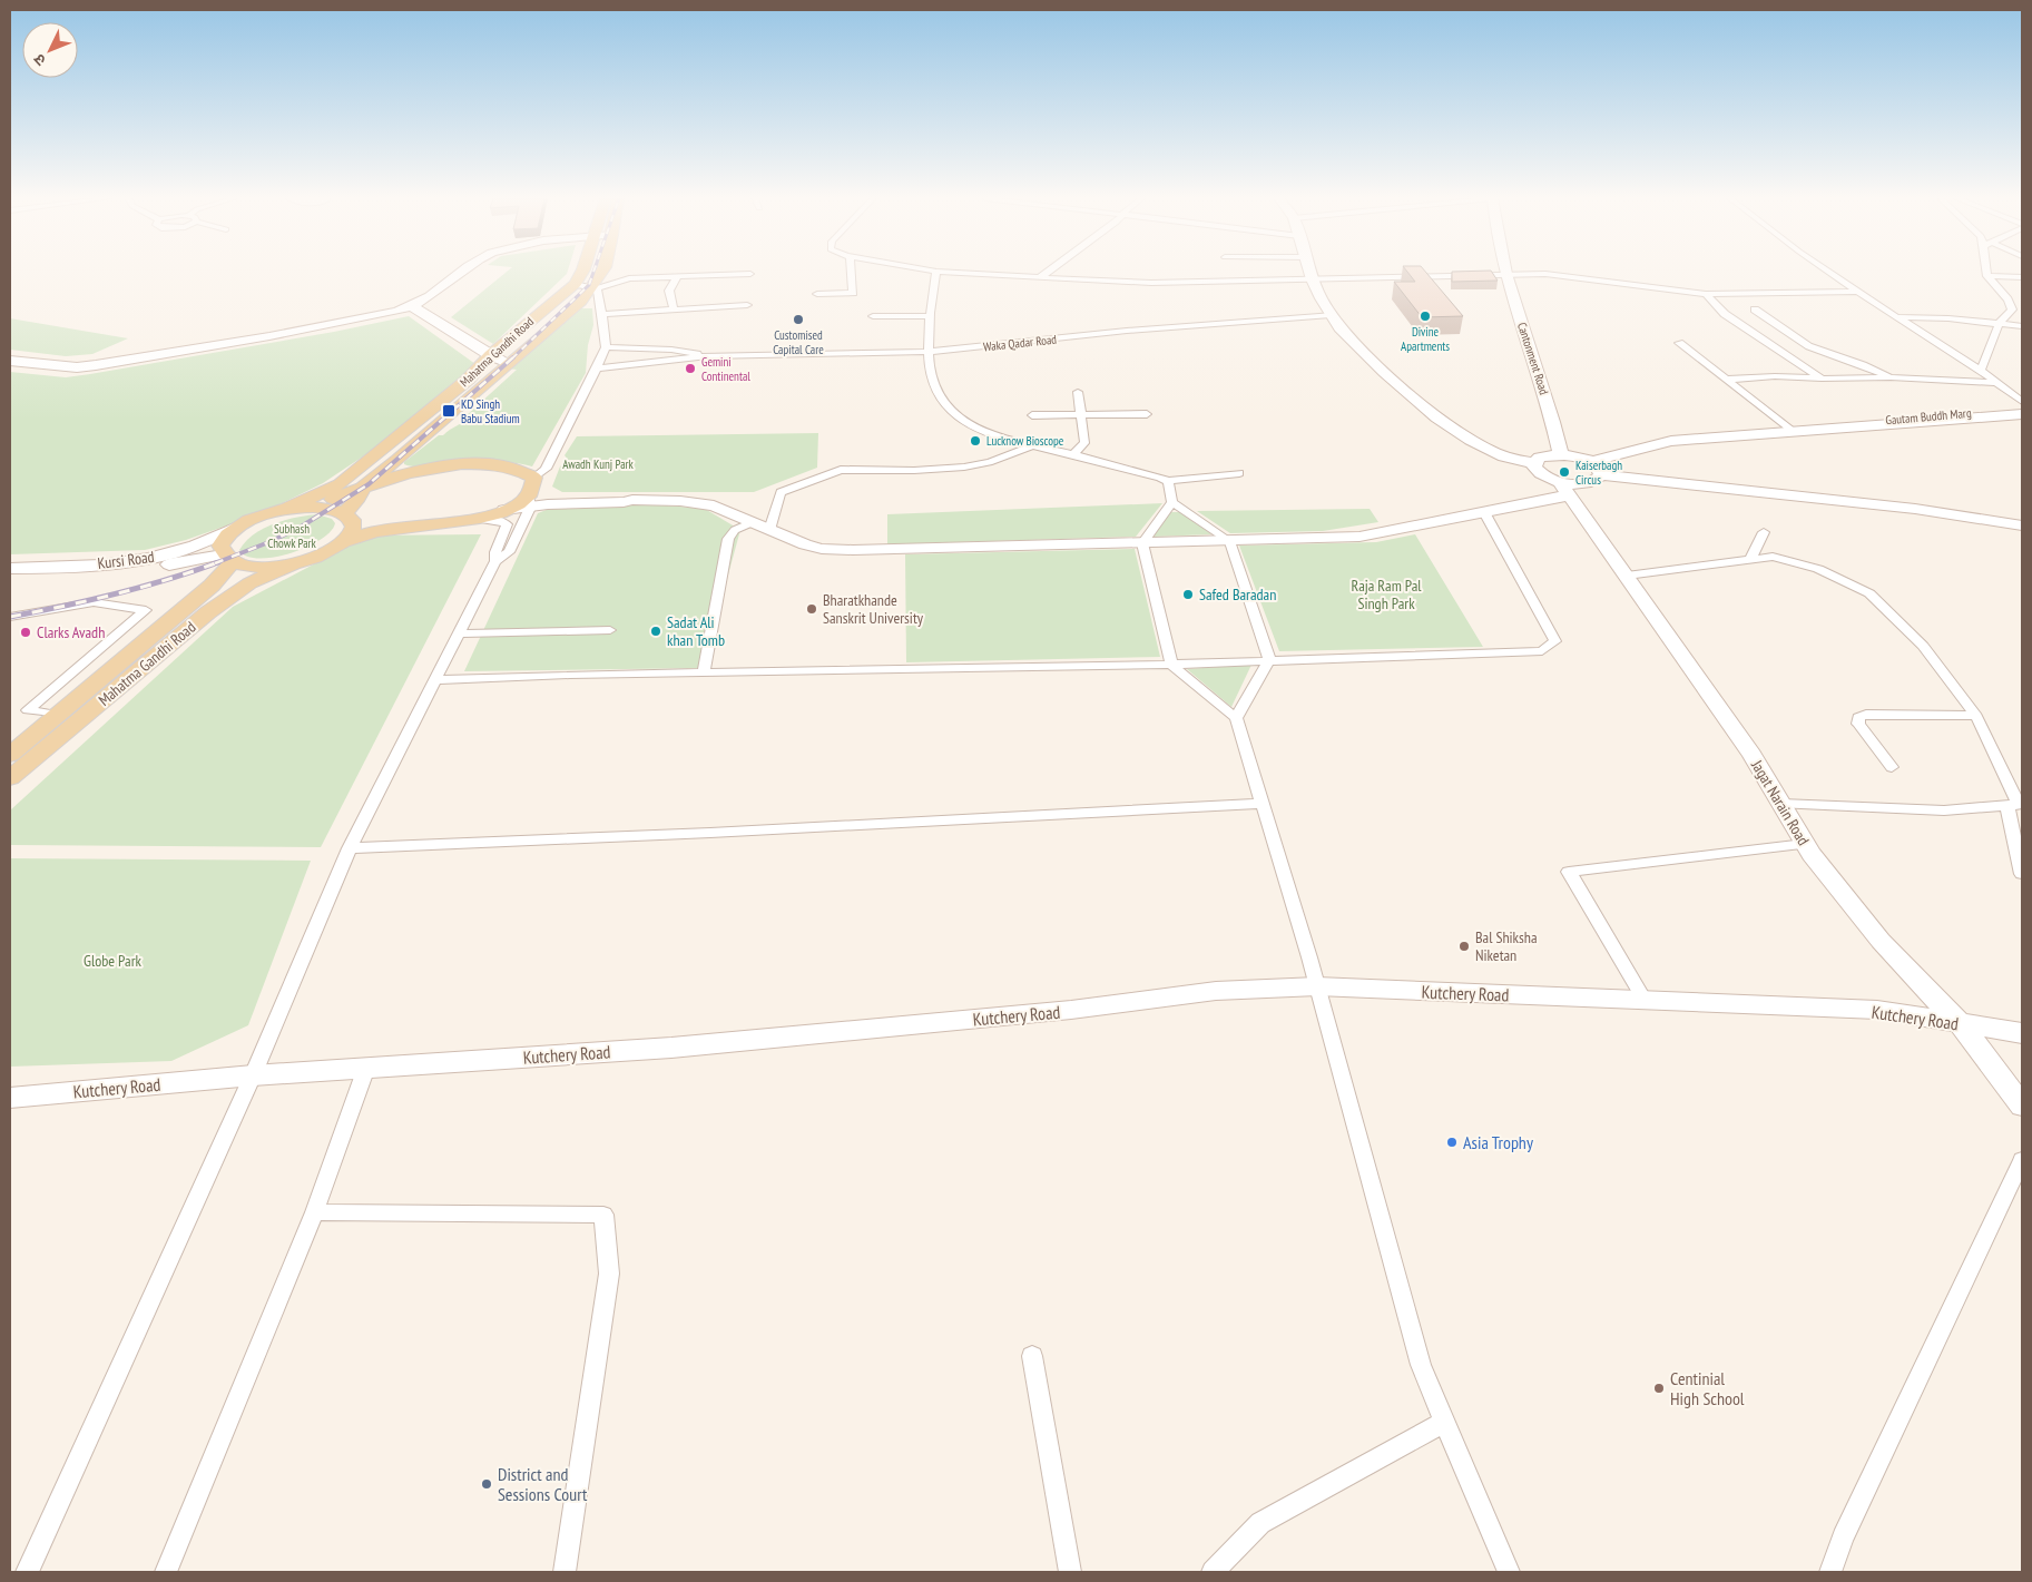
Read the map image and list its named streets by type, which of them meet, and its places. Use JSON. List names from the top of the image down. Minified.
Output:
{"streets":{"main road":["Mahatma Gandhi Road"],"street":["Waka Qadar Road","Cantonment Road","Gautam Buddh Marg","Kursi Road","Jagat Narain Road","Kutchery Road"]},"crossings":[["Mahatma Gandhi Road","Kursi Road"],["Jagat Narain Road","Kutchery Road"]],"parks":["Awadh Kunj Park","Subhash Chowk Park","Raja Ram Pal Singh Park","Globe Park"],"places":{"other":["Divine Apartments","Customised Capital Care","Gemini Continental","Lucknow Bioscope","Kaiserbagh Circus","Safed Baradan","Bharatkhande Sanskrit University","Sadat Ali khan Tomb","Clarks Avadh","Bal Shiksha Niketan","Asia Trophy","Centinial High School","District and Sessions Court"],"transit":["KD Singh Babu Stadium"]},"north":"bottom left"}
